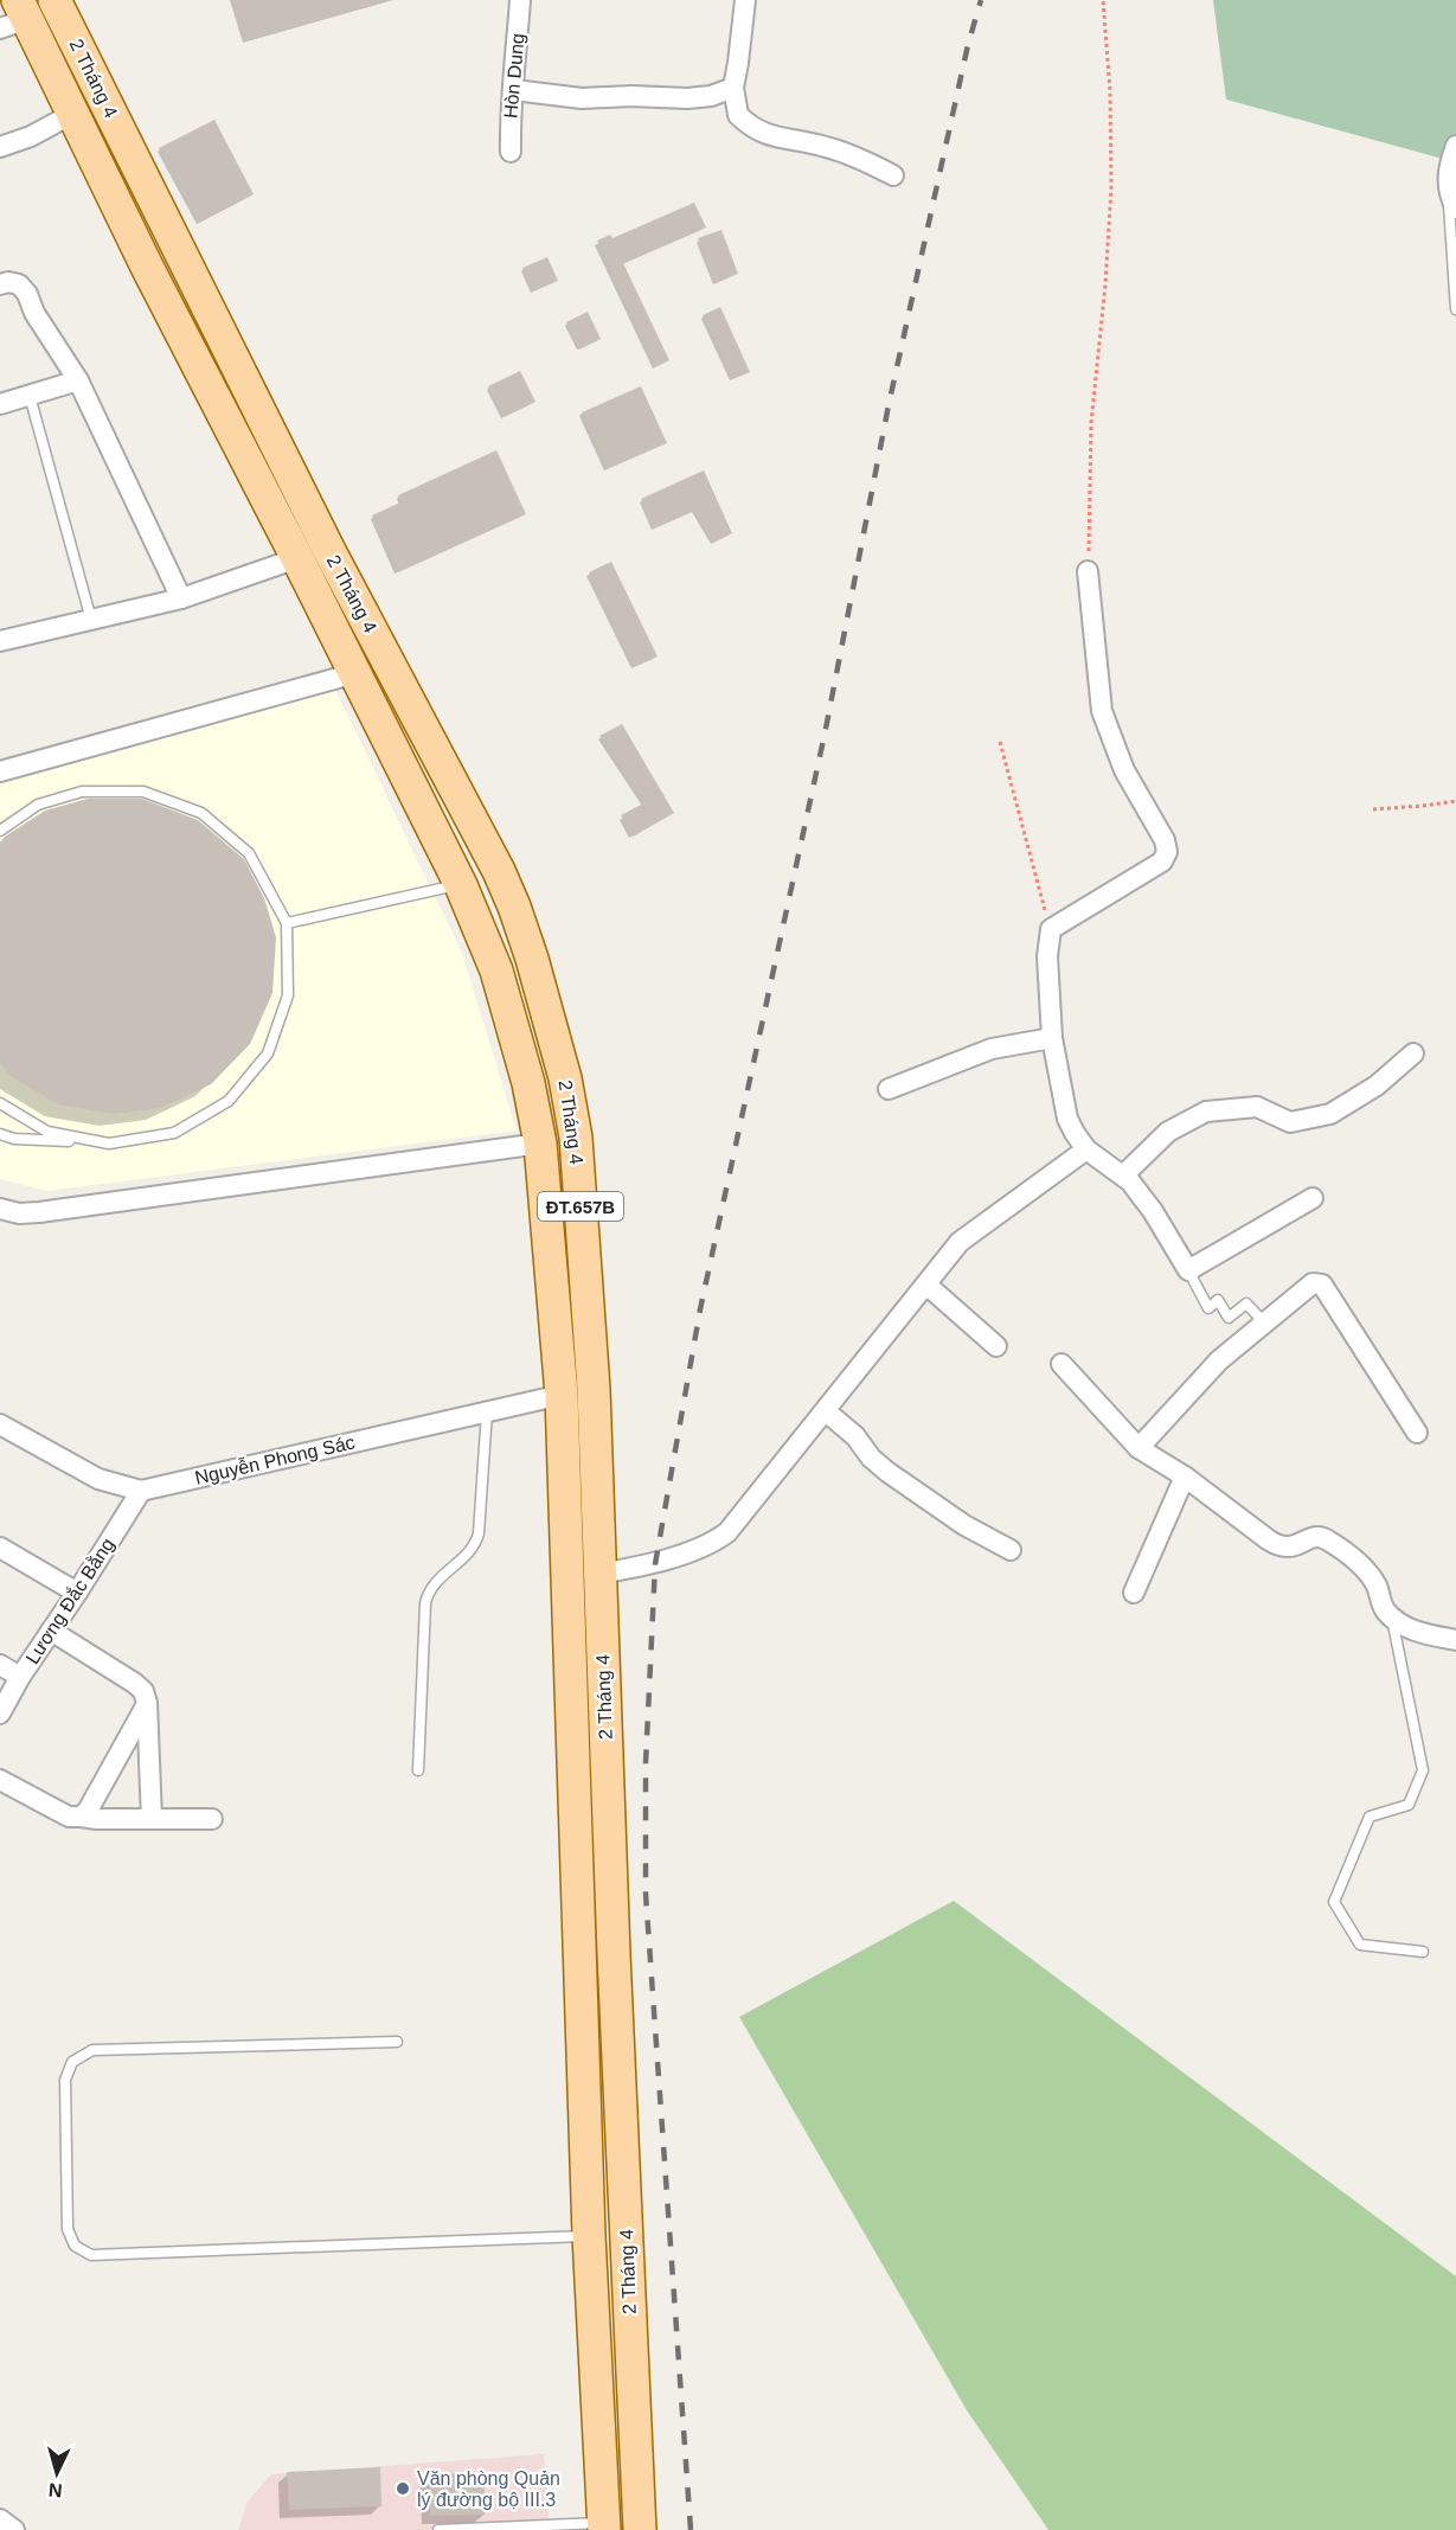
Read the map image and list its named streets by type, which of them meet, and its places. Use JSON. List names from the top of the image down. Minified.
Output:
{"streets":{"main road":["2 Tháng 4","ĐT.657B"],"street":["Hòn Dung","Nguyễn Phong Sác","Lương Đắc Bằng"]},"crossings":[["2 Tháng 4","Nguyễn Phong Sác"],["Nguyễn Phong Sác","Lương Đắc Bằng"]],"places":["Văn phòng Quản lý đường bộ III.3"],"north":"bottom"}
